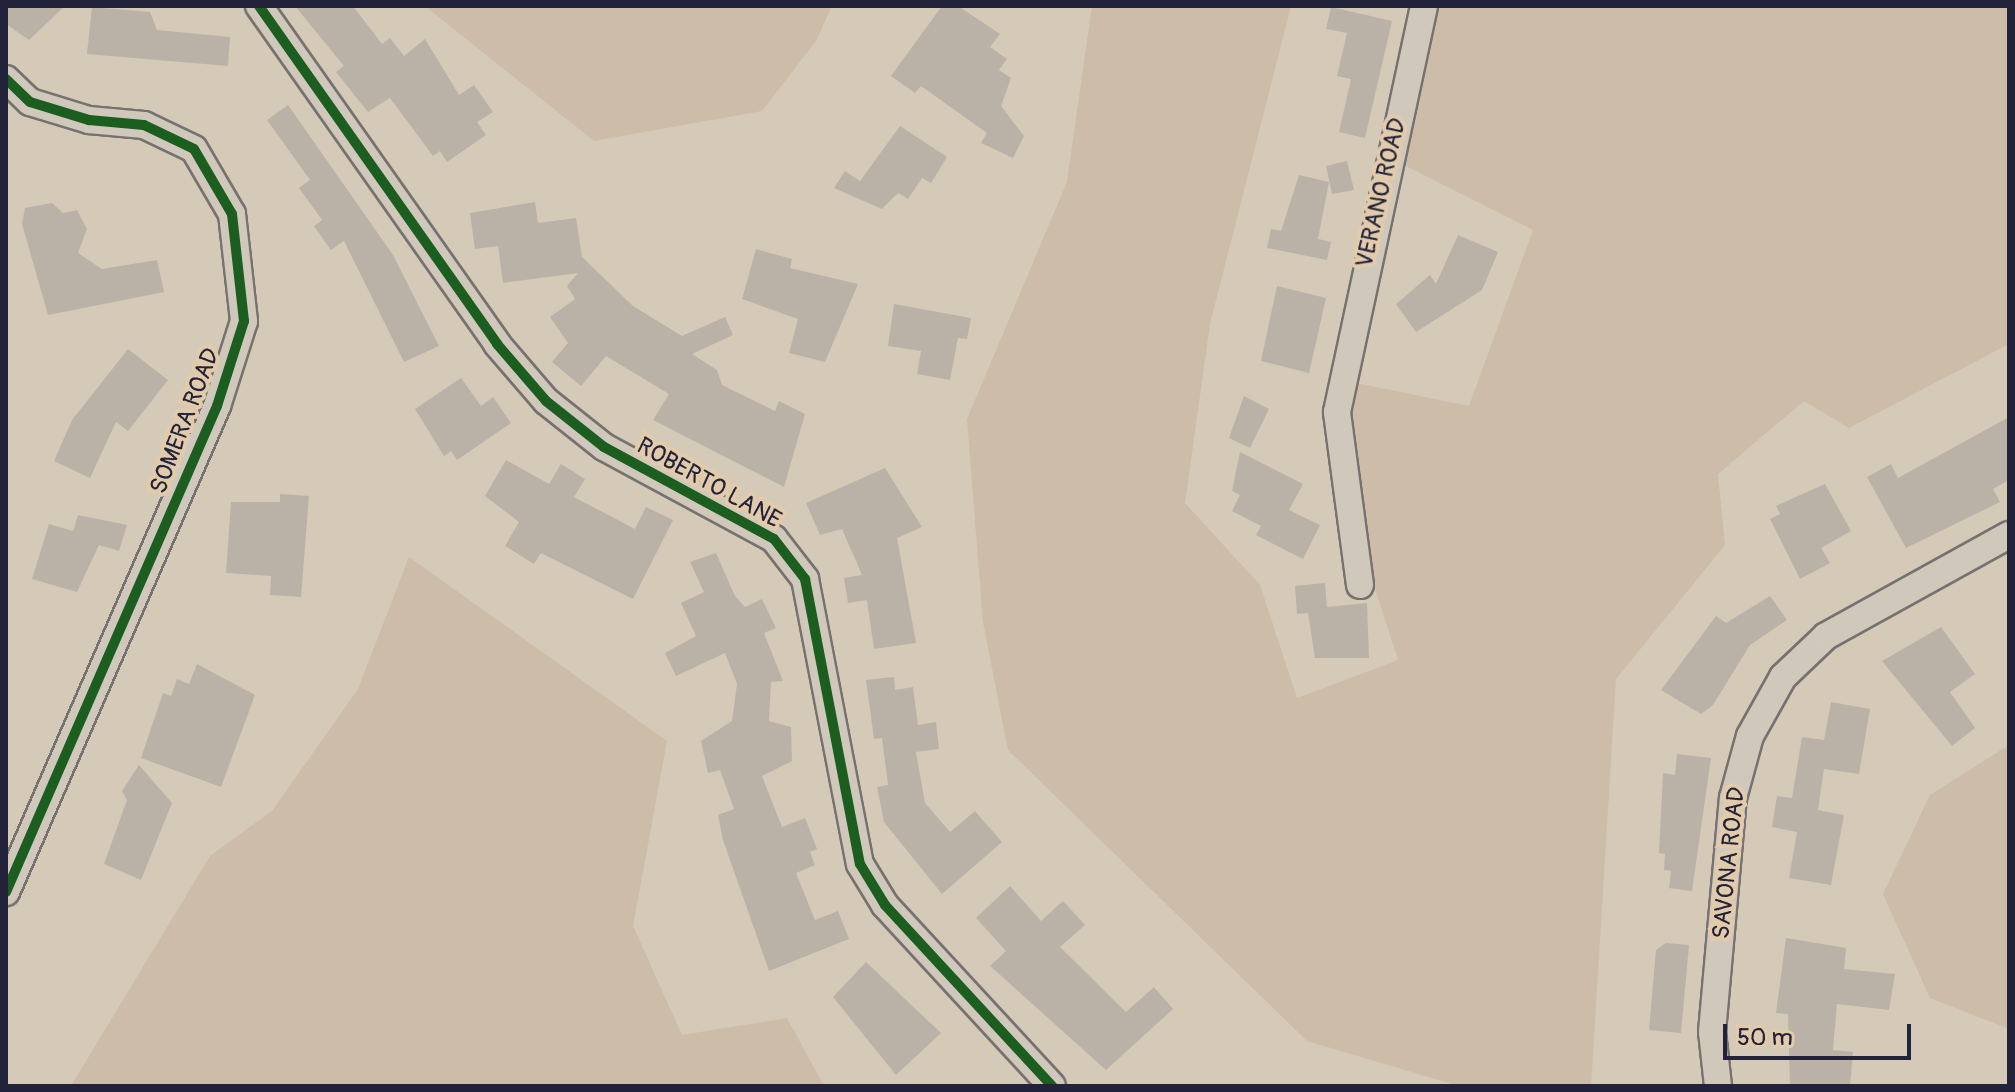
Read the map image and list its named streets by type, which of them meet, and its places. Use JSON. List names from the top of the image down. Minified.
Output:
{"streets":{"street":["VERANO ROAD","SOMERA ROAD","ROBERTO LANE","SAVONA ROAD"]},"scale_bar":"50 m"}
